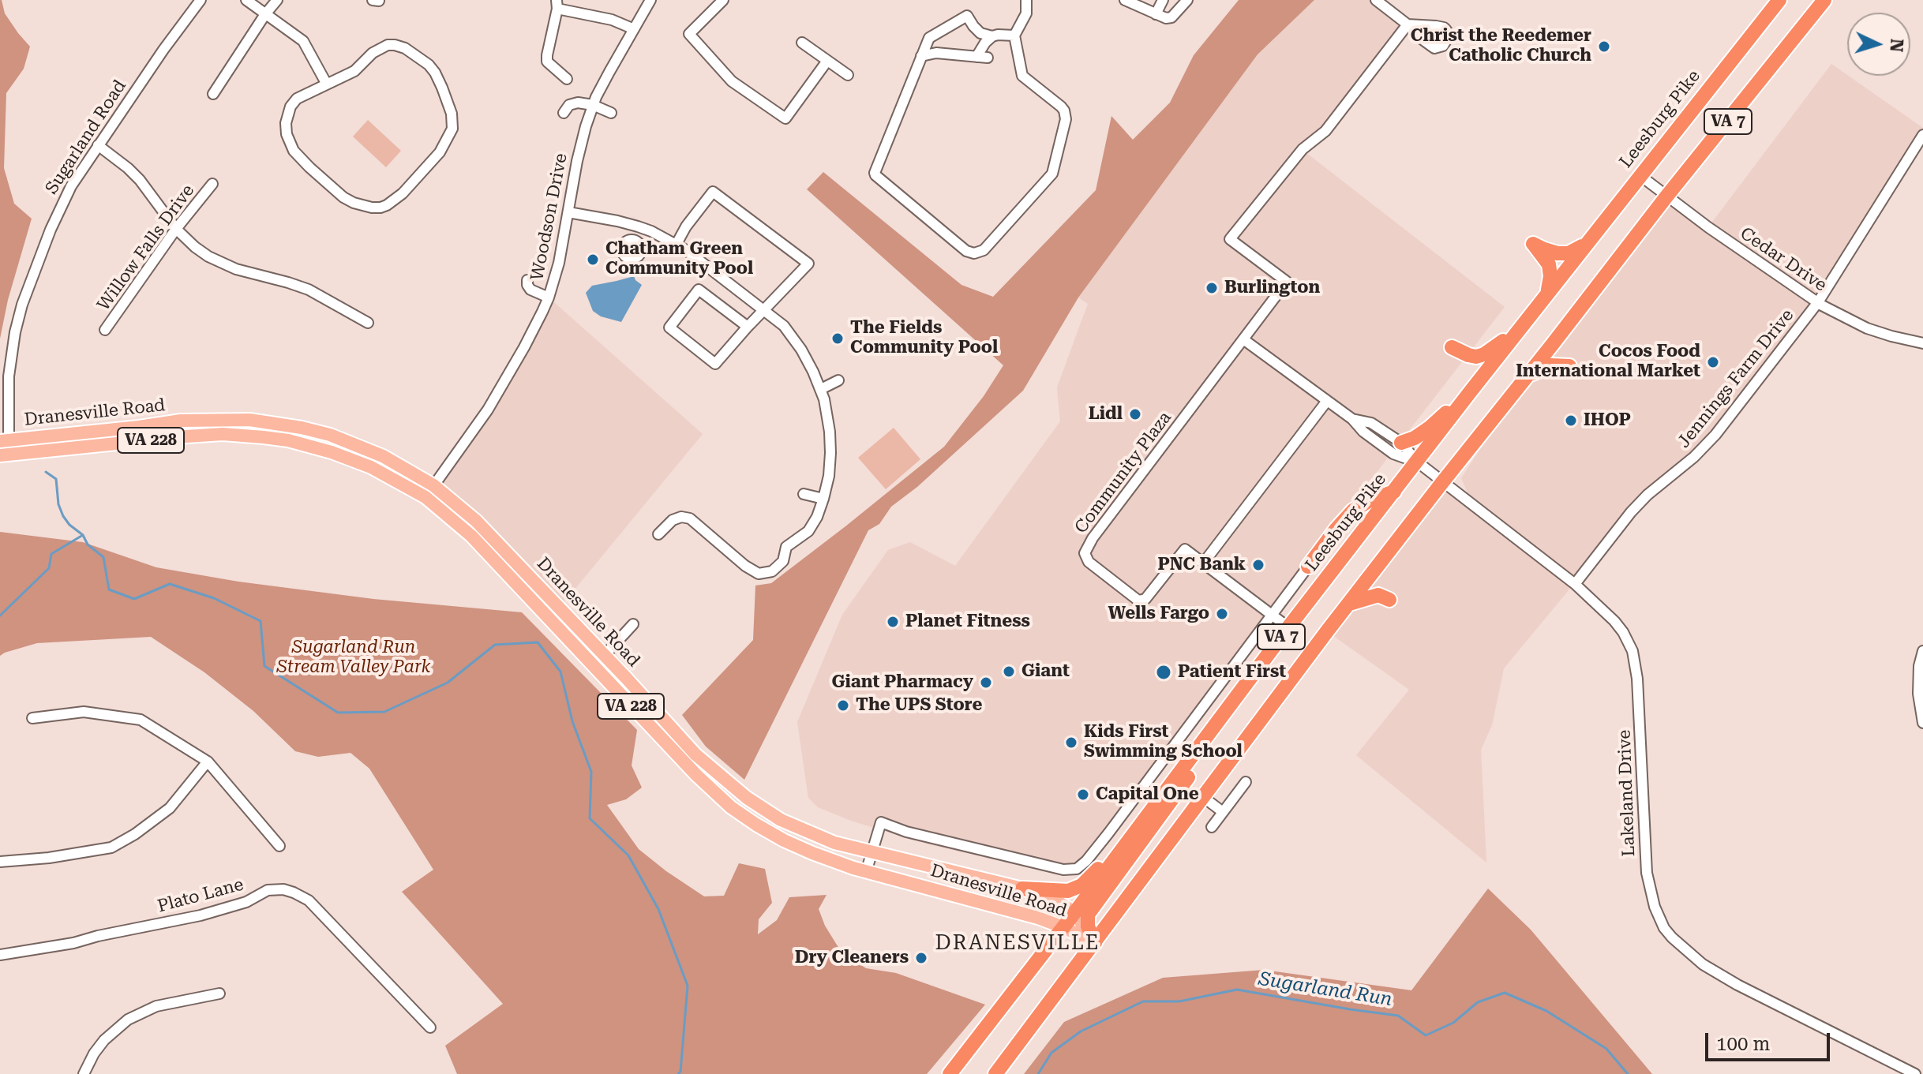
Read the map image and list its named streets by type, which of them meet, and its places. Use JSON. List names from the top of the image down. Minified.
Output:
{"streets":{"highway":["Leesburg Pike","VA 7"],"main road":["Dranesville Road","VA 228"],"street":["Sugarland Road","Woodson Drive","Willow Falls Drive","Cedar Drive","Jennings Farm Drive","Community Plaza","Lakeland Drive","Plato Lane"]},"crossings":[["Leesburg Pike","Cedar Drive"],["Leesburg Pike","Dranesville Road"],["Leesburg Pike","Community Plaza"],["Leesburg Pike","Lakeland Drive"],["VA 7","Cedar Drive"],["VA 7","Dranesville Road"],["VA 7","Lakeland Drive"],["Sugarland Road","Dranesville Road"],["Woodson Drive","Dranesville Road"],["Cedar Drive","Jennings Farm Drive"],["Jennings Farm Drive","Lakeland Drive"]],"districts":["DRANESVILLE"],"water":["Sugarland Run"],"parks":["Sugarland Run Stream Valley Park"],"places":["Christ the Reedemer Catholic Church","Chatham Green Community Pool","Burlington","The Fields Community Pool","Cocos Food International Market","Lidl","IHOP","PNC Bank","Wells Fargo","Planet Fitness","Giant","Patient First","Giant Pharmacy","The UPS Store","Kids First Swimming School","Capital One","Dry Cleaners"],"scale_bar":"100 m","north":"right"}
